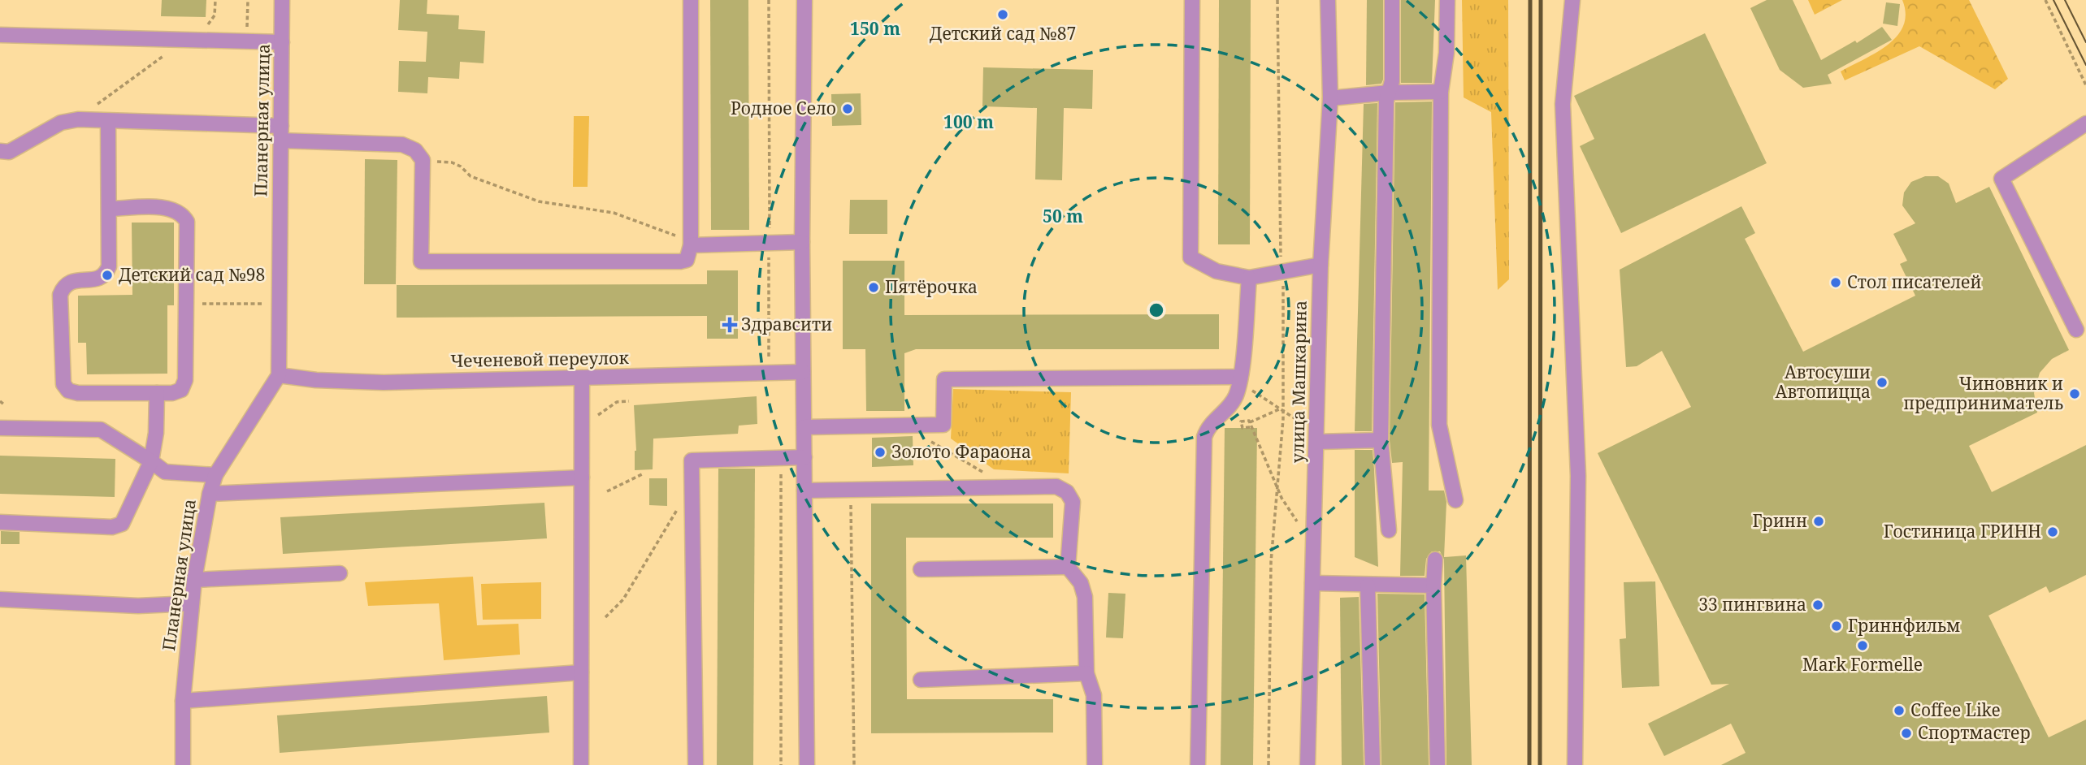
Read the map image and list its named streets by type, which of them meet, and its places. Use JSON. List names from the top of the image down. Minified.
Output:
{"streets":{"street":["Планерная улица","Чеченевой переулок","улица Машкарина"]},"crossings":[["Планерная улица","Чеченевой переулок"]],"places":{"other":["Детский сад №87","Родное Село","Детский сад №98","Стол писателей","Пятёрочка","Автосуши Автопицца","Чиновник и предприниматель","Золото Фараона","Гринн","Гостиница ГРИНН","33 пингвина","Гриннфильм","Mark Formelle","Coffee Like","Спортмастер"],"health":["Здравсити"]},"rings":["150 m","100 m","50 m"]}
